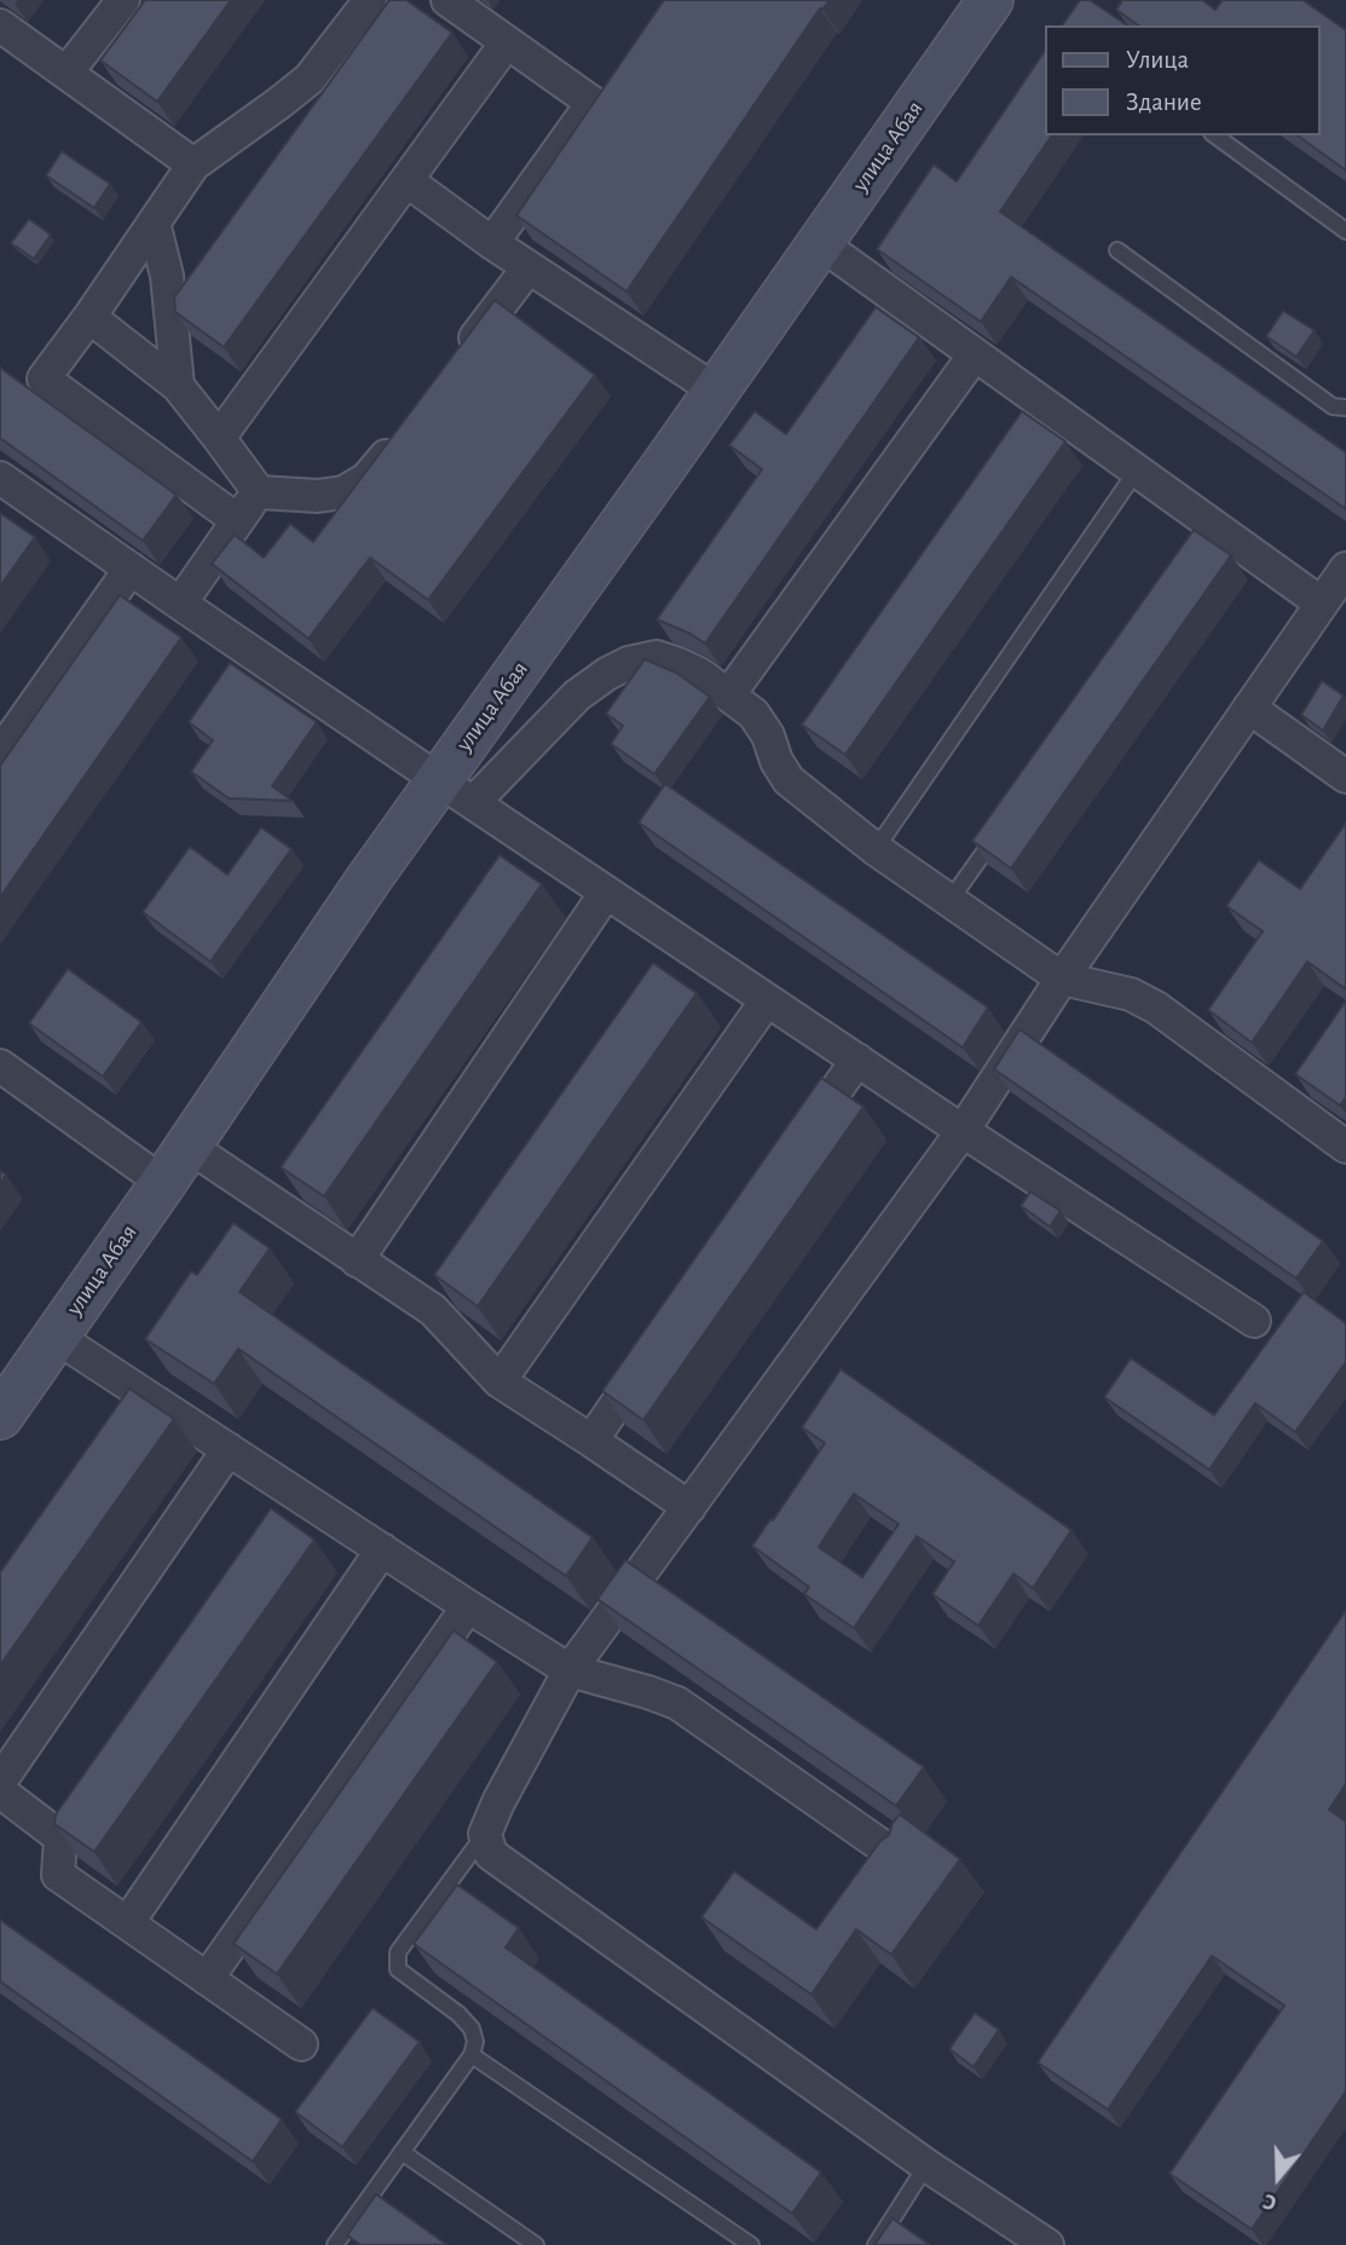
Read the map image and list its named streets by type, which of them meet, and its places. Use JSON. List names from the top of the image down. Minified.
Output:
{"streets":{"street":["улица Абая"]},"legend":["Улица","Здание"],"north":"bottom"}
